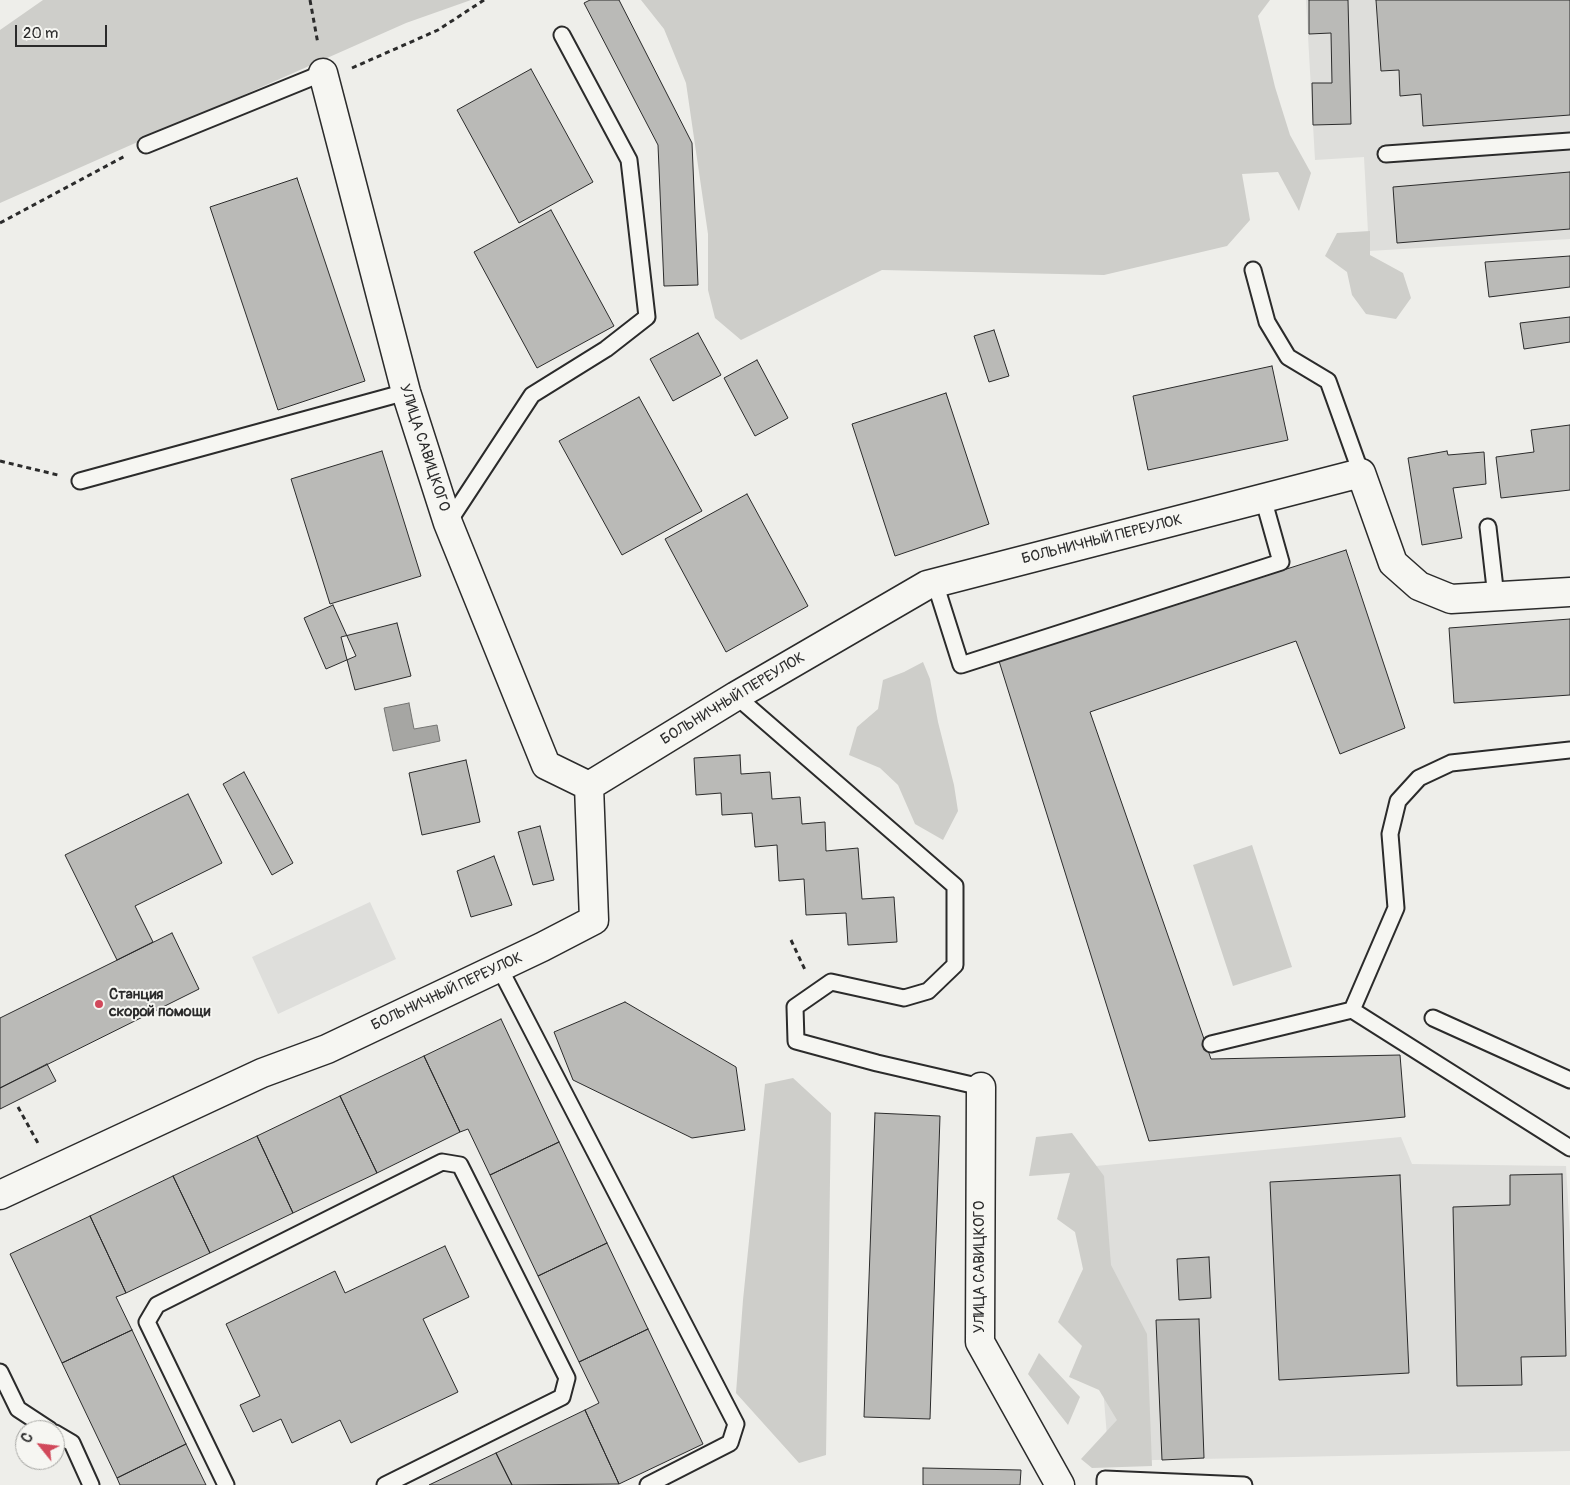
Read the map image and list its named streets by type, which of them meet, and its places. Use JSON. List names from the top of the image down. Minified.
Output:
{"streets":{"street":["УЛИЦА САВИЦКОГО","БОЛЬНИЧНЫЙ ПЕРЕУЛОК"]},"crossings":[["УЛИЦА САВИЦКОГО","БОЛЬНИЧНЫЙ ПЕРЕУЛОК"]],"places":["Станция скорой помощи"],"scale_bar":"20 m","north":"top left"}
